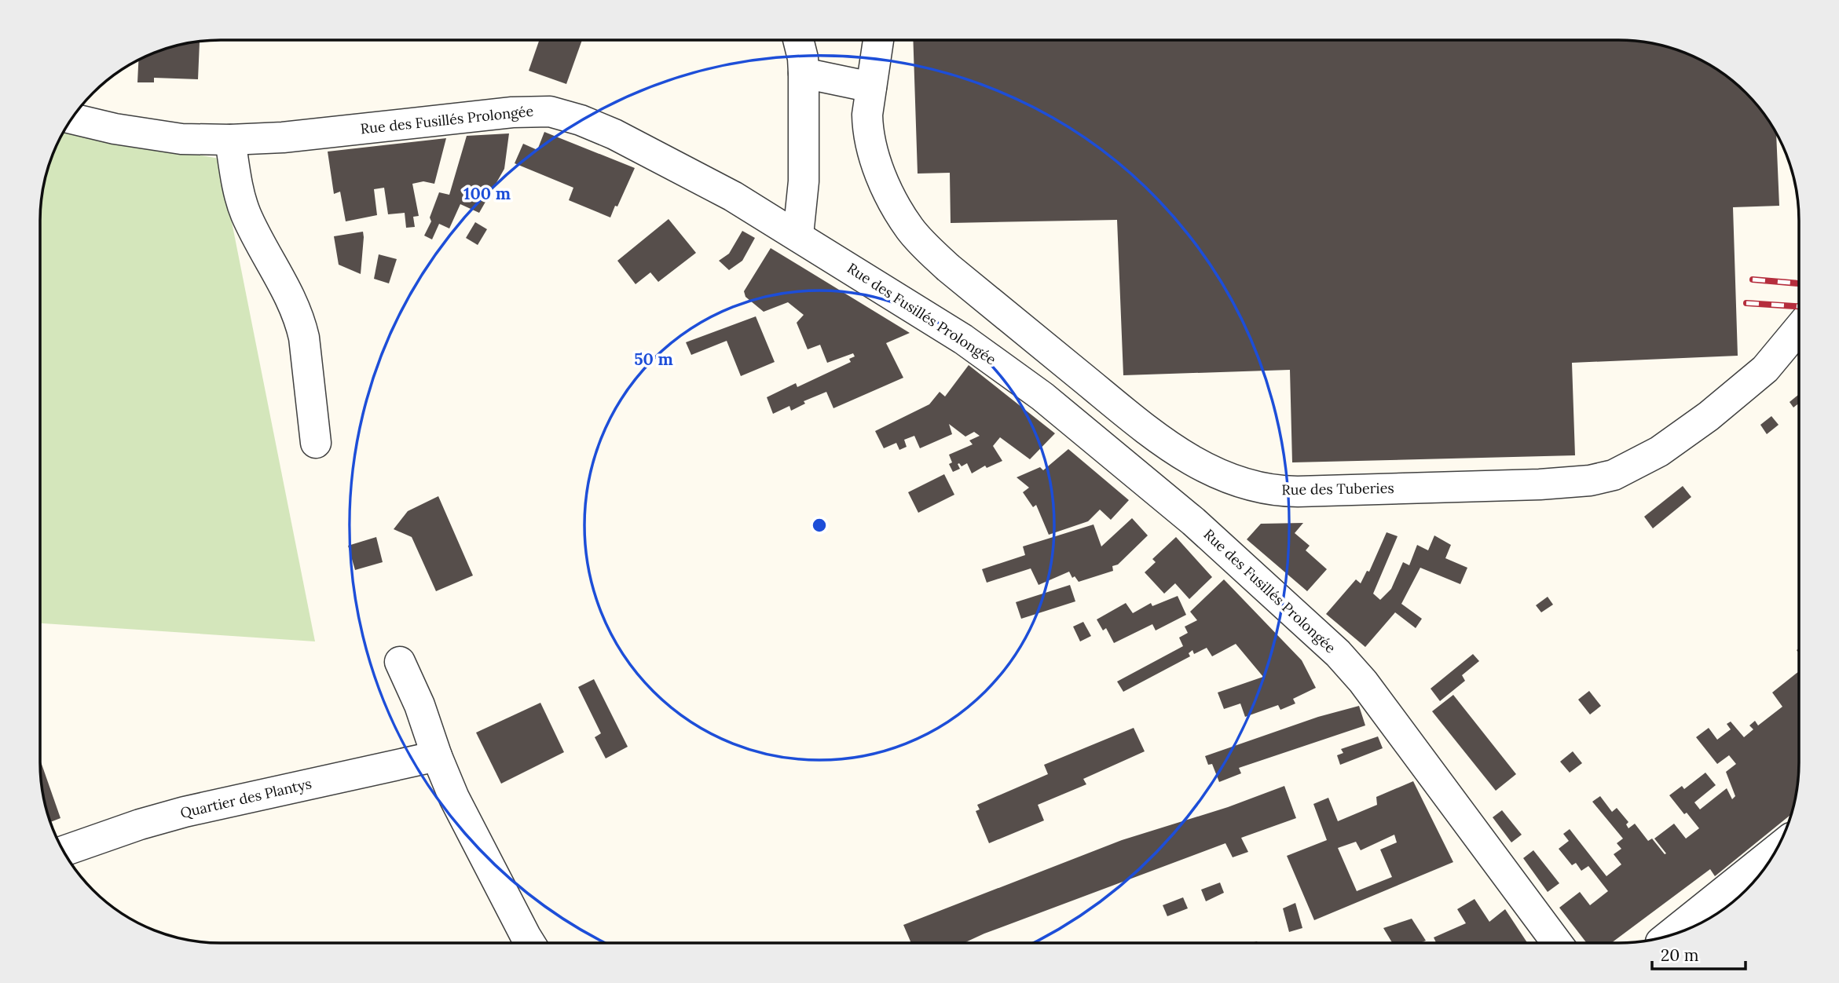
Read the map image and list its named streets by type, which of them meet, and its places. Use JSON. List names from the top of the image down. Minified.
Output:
{"streets":{"street":["Rue des Fusillés Prolongée","Rue des Tuberies","Quartier des Plantys"]},"scale_bar":"20 m","rings":["100 m","50 m"]}
